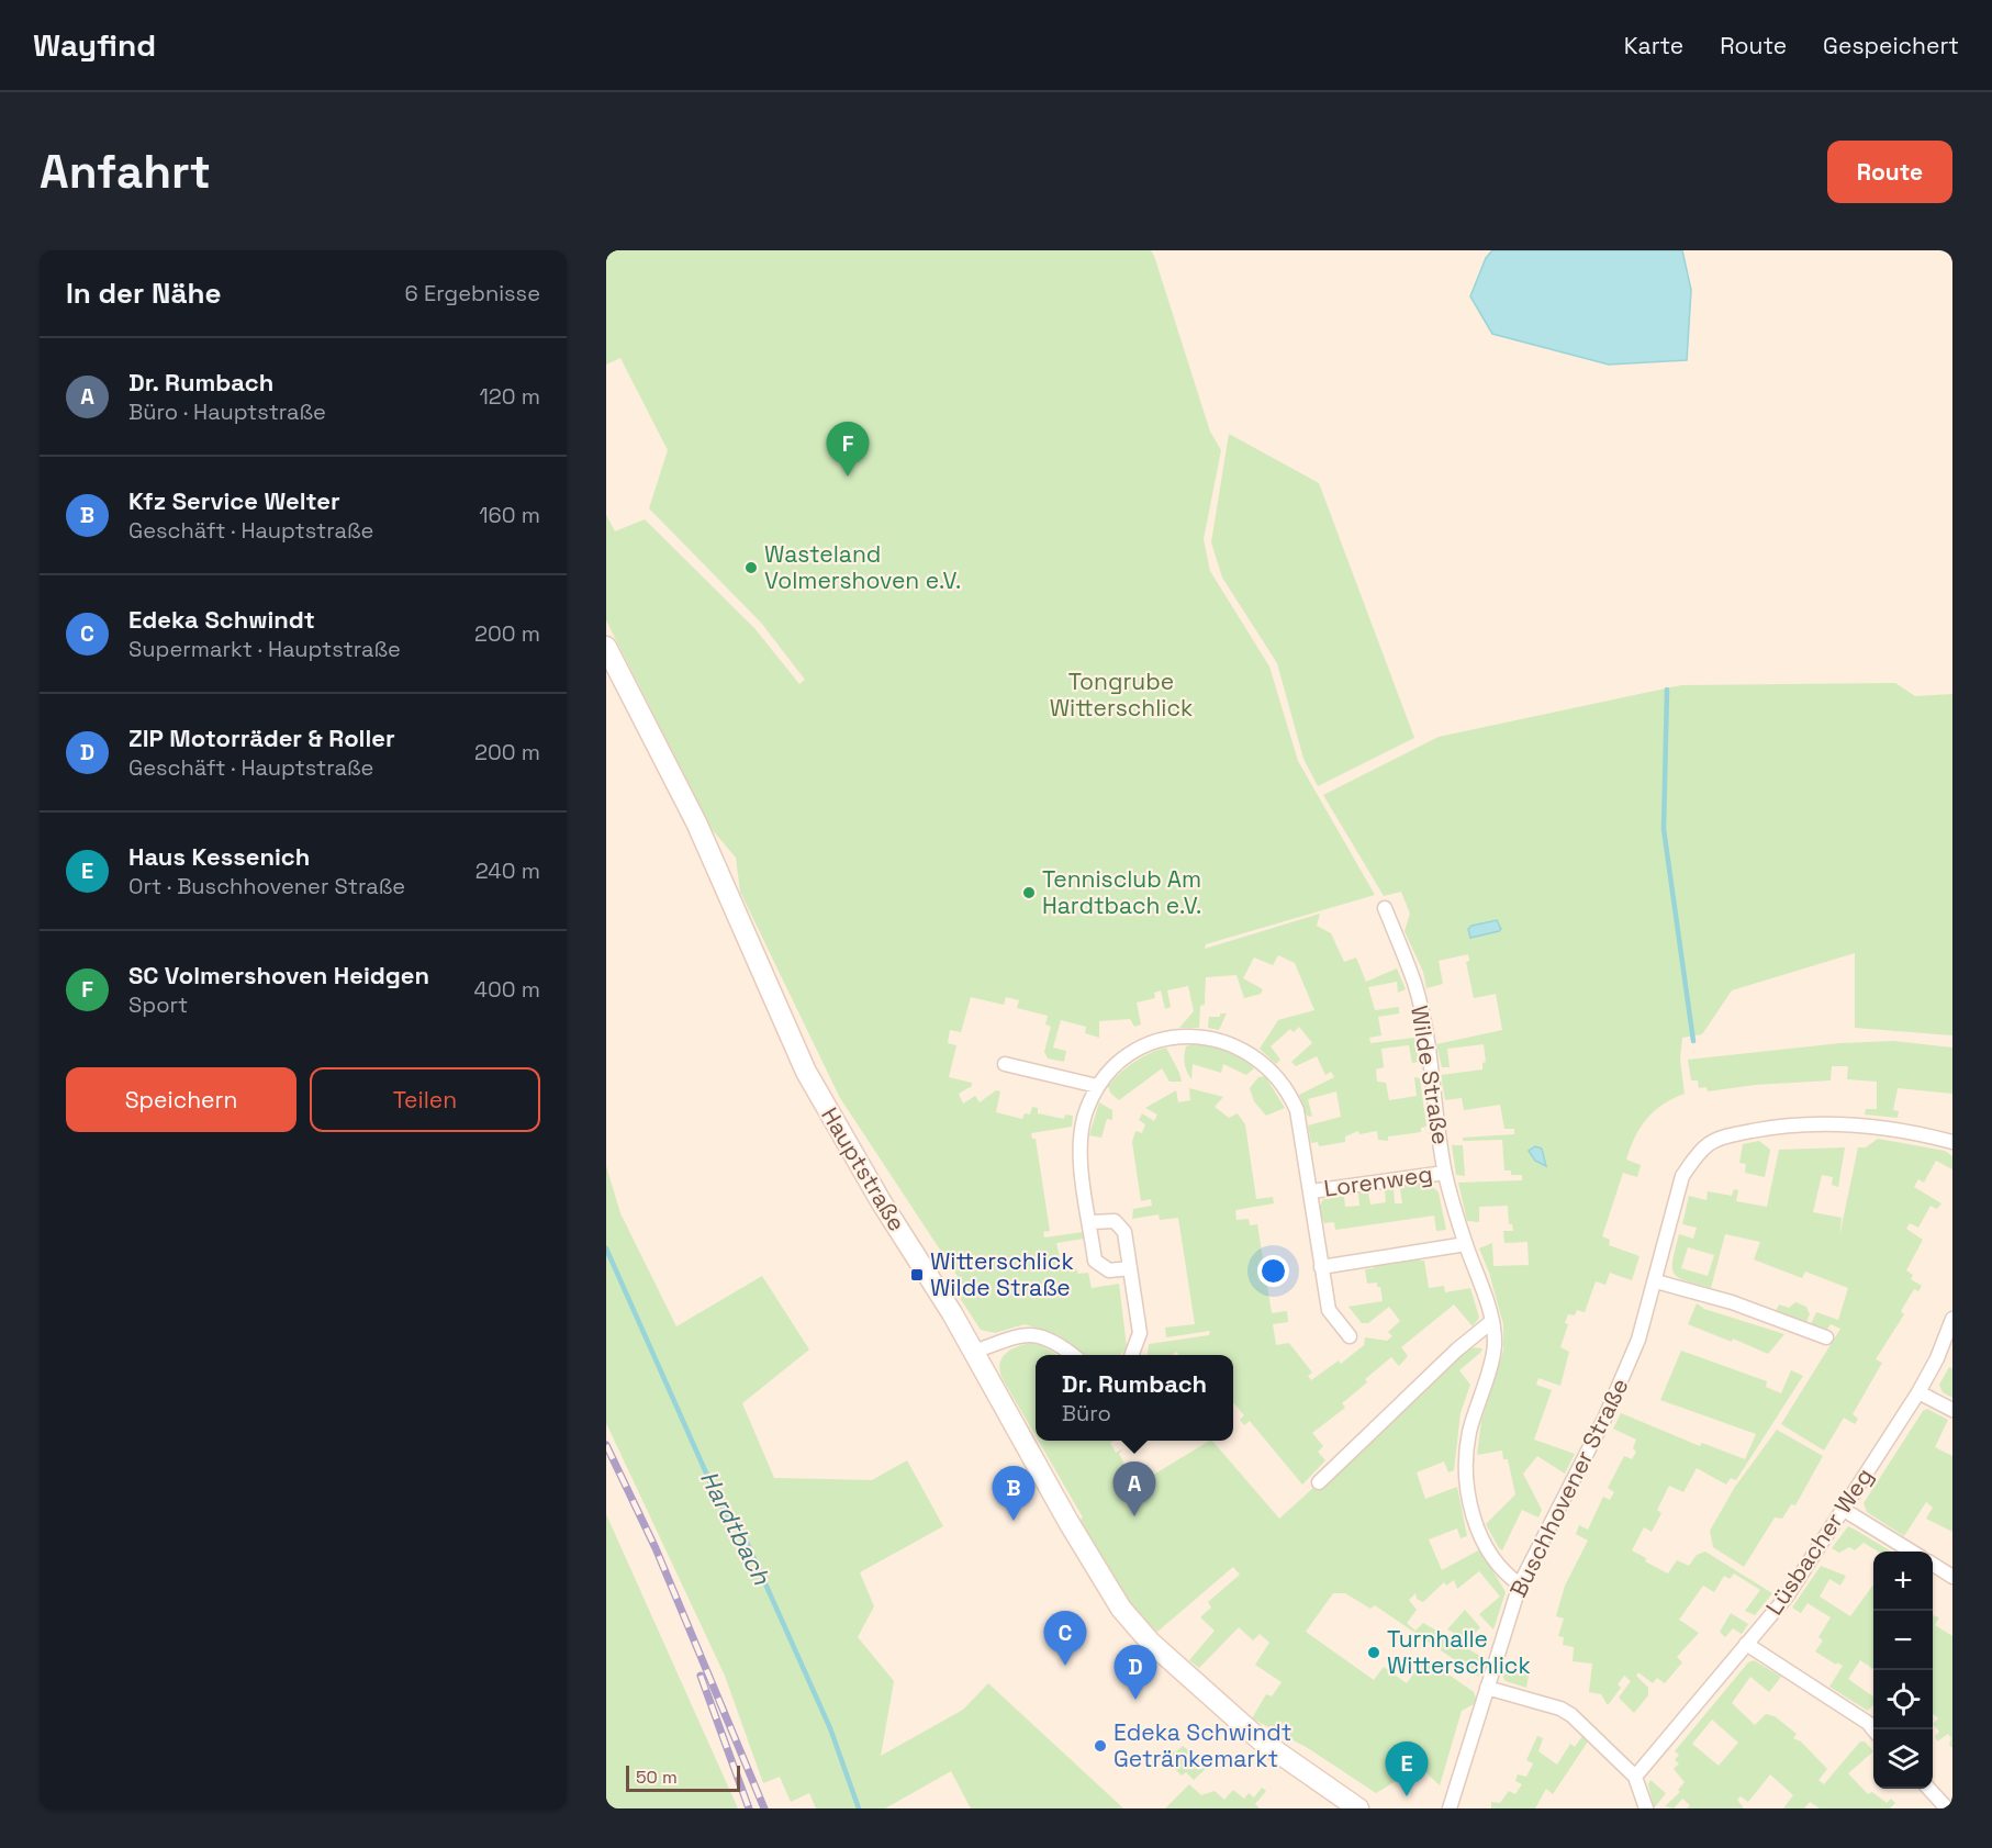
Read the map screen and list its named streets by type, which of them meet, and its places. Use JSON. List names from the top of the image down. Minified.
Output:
{"streets":{"main road":["Hauptstraße"],"street":["Wilde Straße","Lorenweg","Buschhovener Straße","Lüsbacher Weg"]},"crossings":[["Wilde Straße","Lorenweg"],["Wilde Straße","Buschhovener Straße"]],"water":["Hardtbach"],"parks":["Tongrube Witterschlick"],"places":{"other":["Wasteland Volmershoven e.V.","Tennisclub Am Hardtbach e.V.","Turnhalle Witterschlick","Edeka Schwindt Getränkemarkt"],"transit":["Witterschlick Wilde Straße"]},"scale_bar":"50 m","page":{"header":"Wayfind","nav":["Karte","Route","Gespeichert"],"buttons":["Route",["Speichern","Teilen"]],"title":"Anfahrt","heading":["In der Nähe","6 Ergebnisse"],"list":[{"mark":"A","name":"Dr. Rumbach","note":"Büro · Hauptstraße","value":"120 m"},{"mark":"B","name":"Kfz Service Welter","note":"Geschäft · Hauptstraße","value":"160 m"},{"mark":"C","name":"Edeka Schwindt","note":"Supermarkt · Hauptstraße","value":"200 m"},{"mark":"D","name":"ZIP Motorräder & Roller","note":"Geschäft · Hauptstraße","value":"200 m"},{"mark":"E","name":"Haus Kessenich","note":"Ort · Buschhovener Straße","value":"240 m"},{"mark":"F","name":"SC Volmershoven Heidgen","note":"Sport","value":"400 m"}],"pins":["F","A","B","C","D","E"],"popup":["Dr. Rumbach","Büro"],"map_buttons":["+","−"],"scale":"50 m"}}
